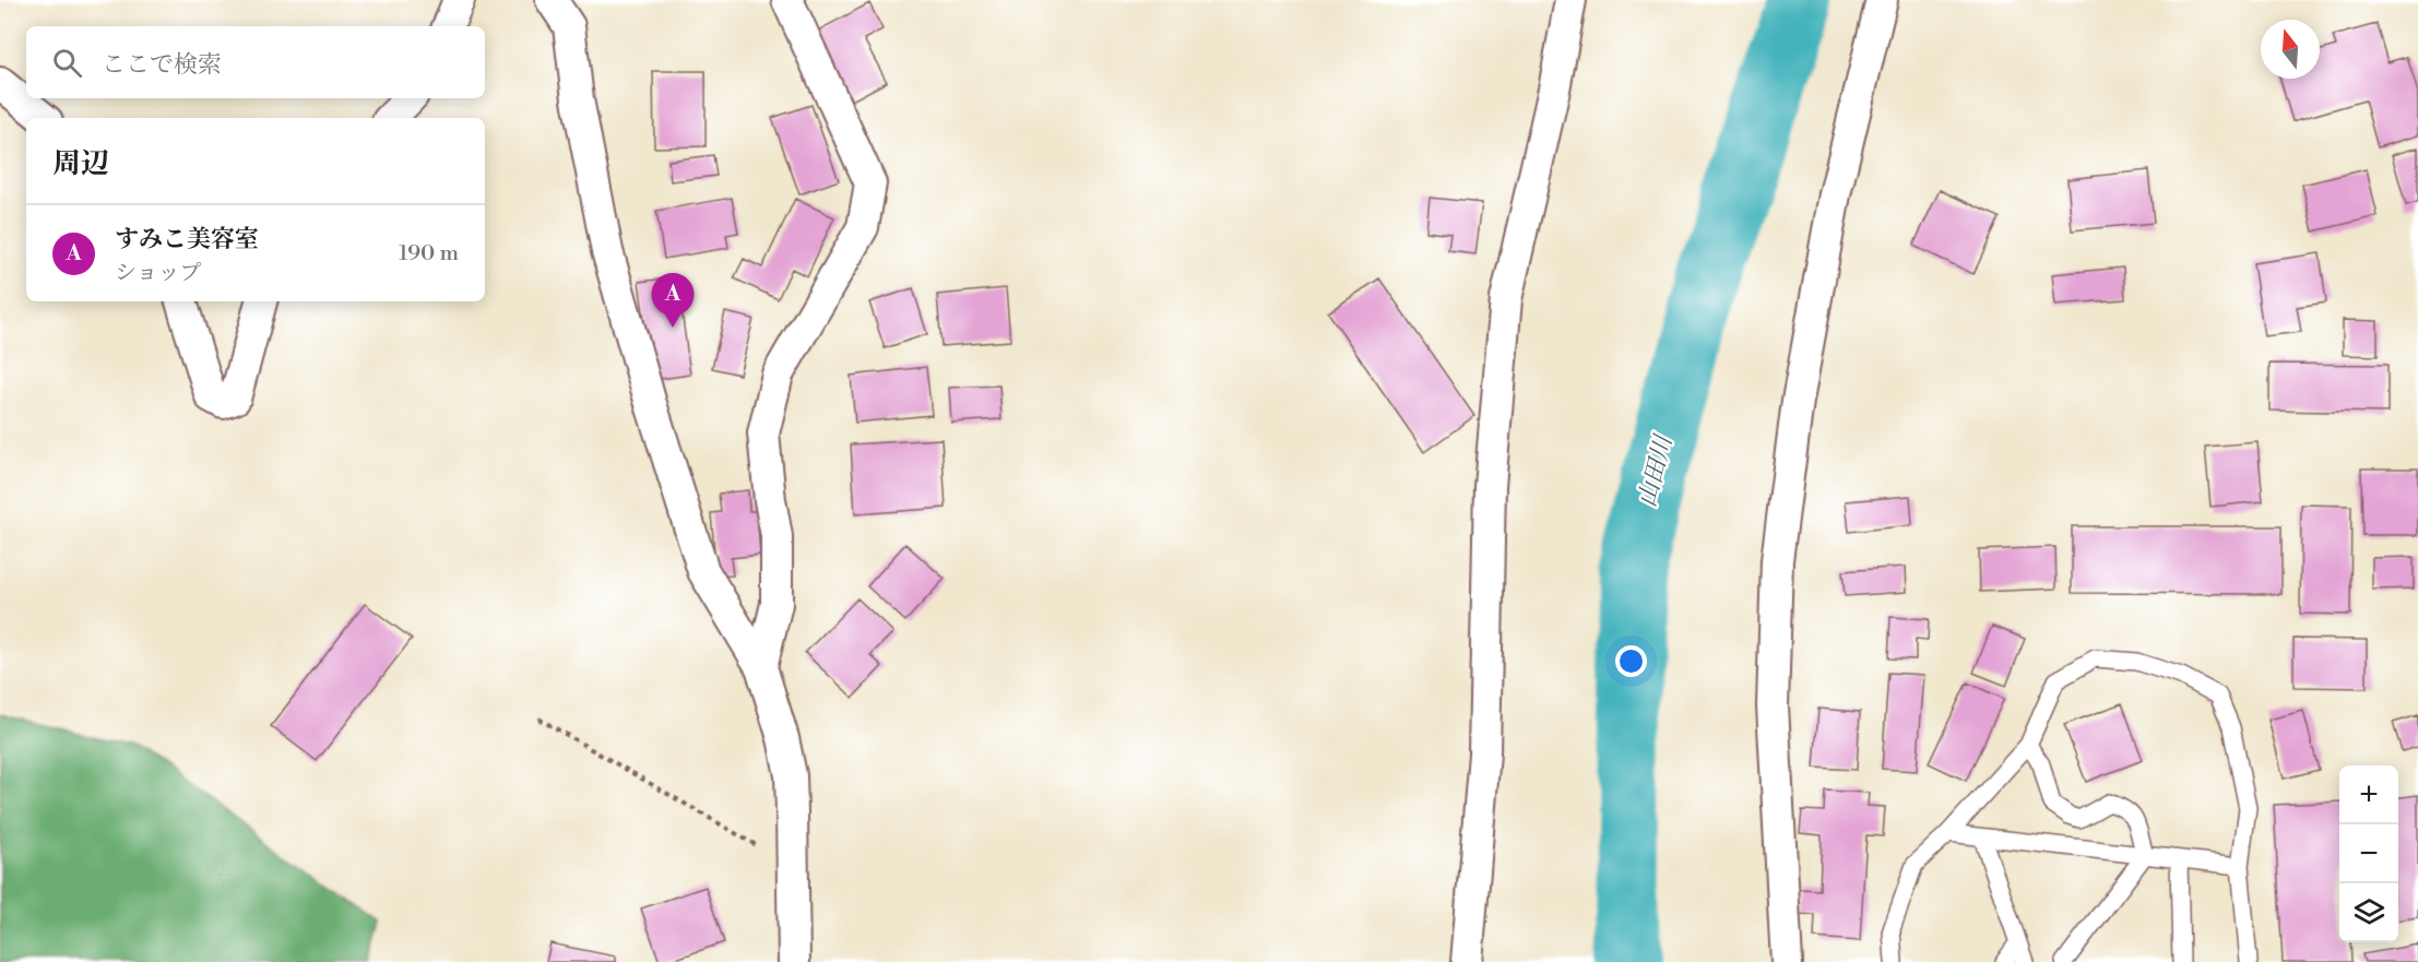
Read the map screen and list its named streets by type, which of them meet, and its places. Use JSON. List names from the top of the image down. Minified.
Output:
{"water":["山田川"],"north":"top","page":{"search":"ここで検索","heading":"周辺","list":[{"mark":"A","name":"すみこ美容室","note":"ショップ","value":"190 m"}],"pins":"A","map_buttons":["+","−"]}}
